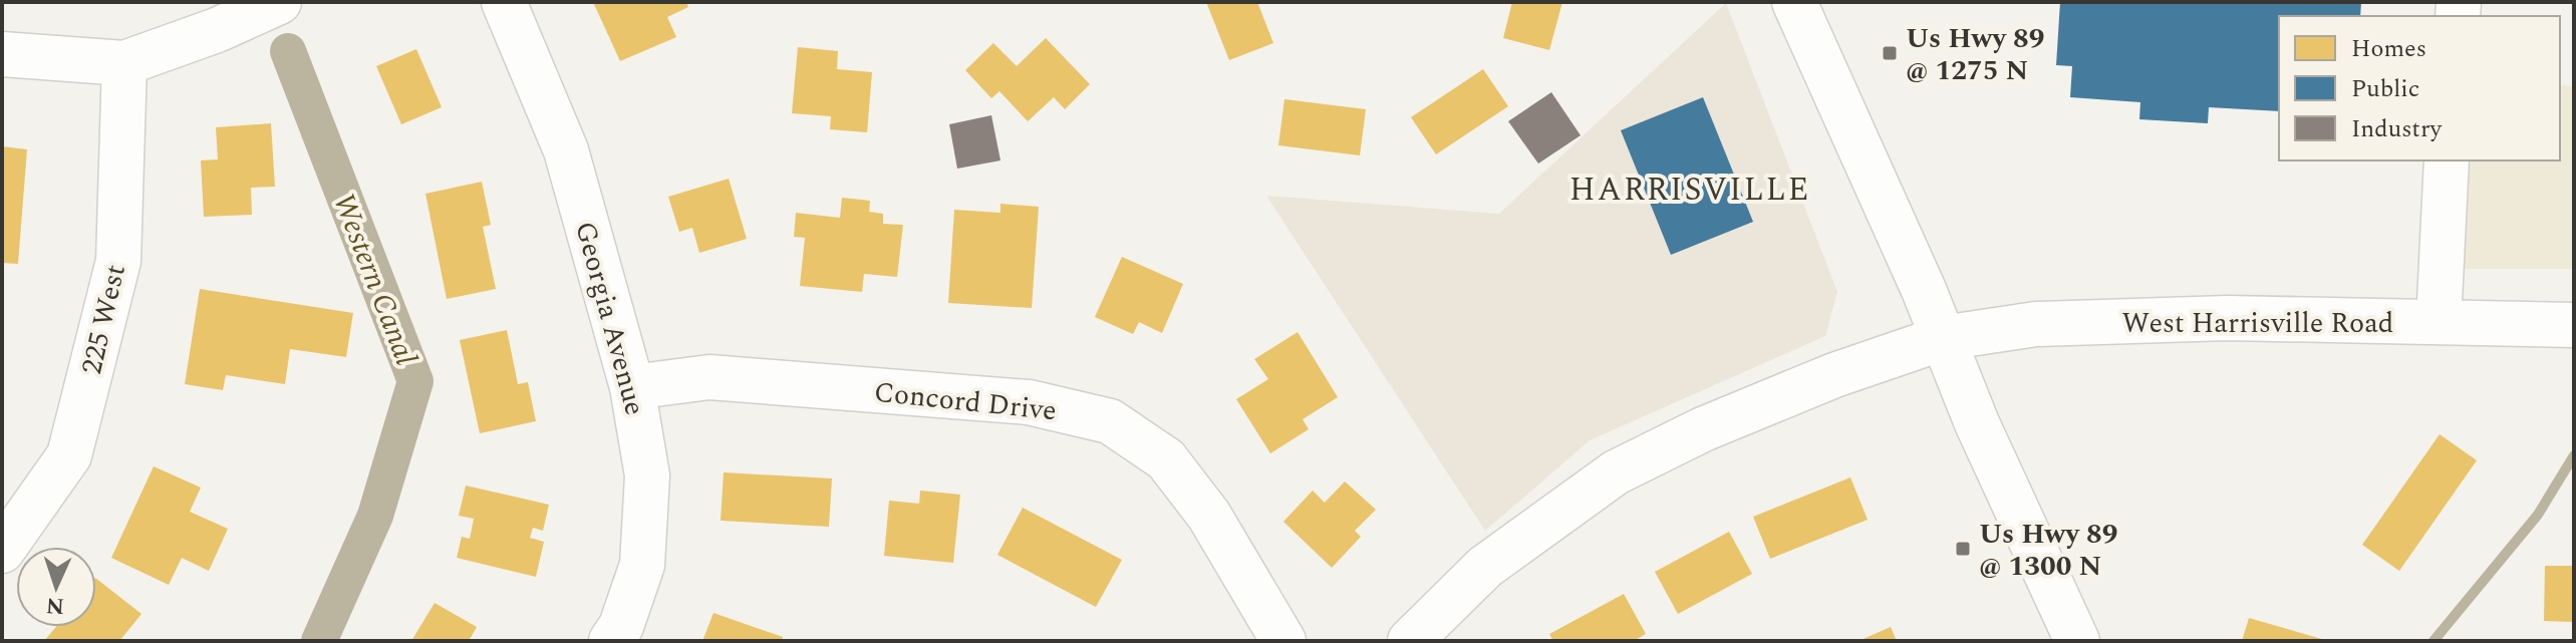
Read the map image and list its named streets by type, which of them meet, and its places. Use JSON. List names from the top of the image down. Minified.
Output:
{"streets":{"street":["Georgia Avenue","225 West","West Harrisville Road","Concord Drive"]},"crossings":[["Georgia Avenue","Concord Drive"]],"districts":["HARRISVILLE"],"water":["Western Canal"],"places":{"transit":["Us Hwy 89 @ 1275 N","Us Hwy 89 @ 1300 N"]},"legend":["Homes","Public","Industry"],"north":"bottom"}
